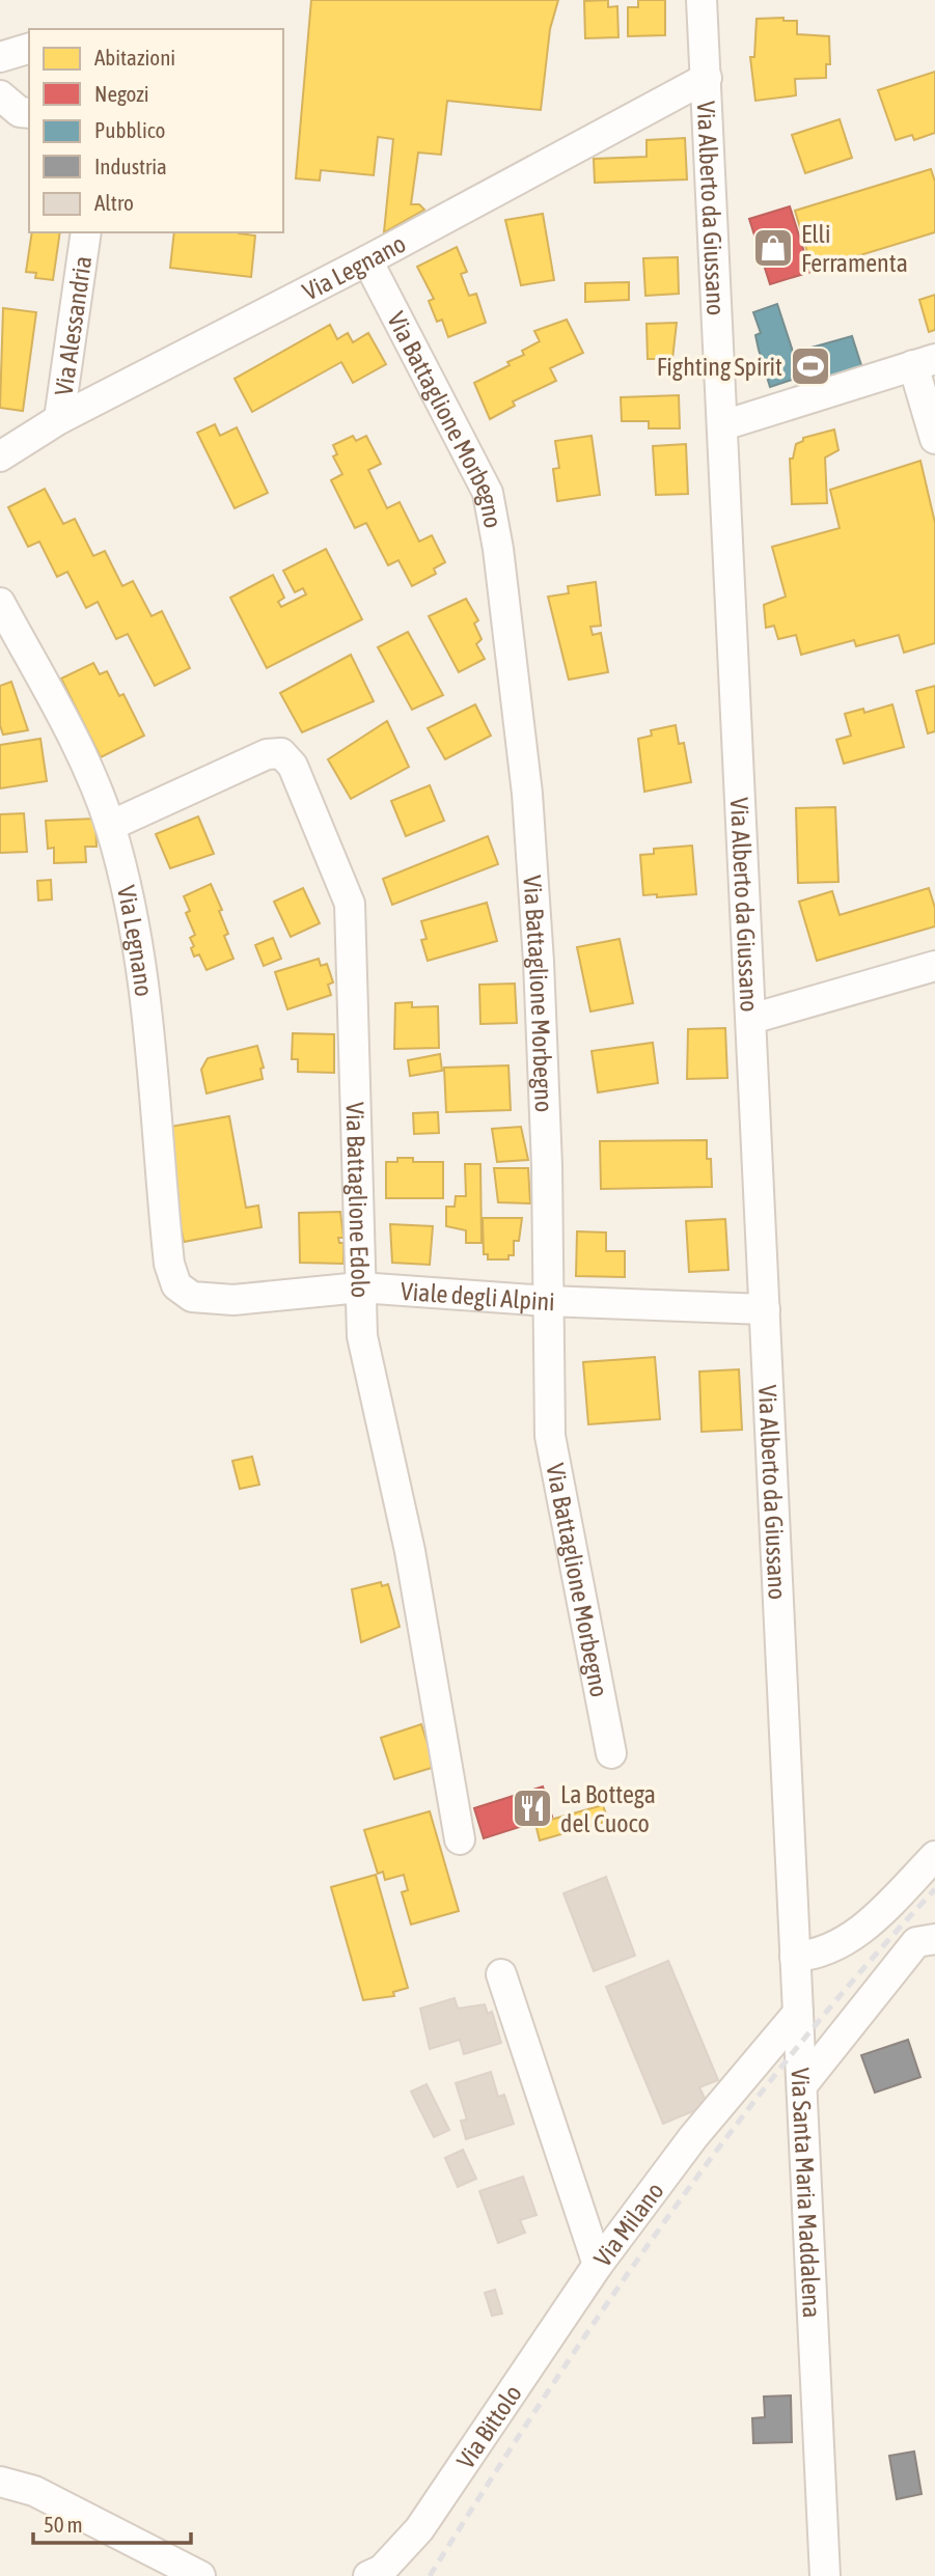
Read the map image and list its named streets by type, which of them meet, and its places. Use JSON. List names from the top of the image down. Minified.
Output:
{"streets":{"street":["Via Alberto da Giussano","Via Legnano","Via Alessandria","Via Battaglione Morbegno","Via Battaglione Edolo","Viale degli Alpini","Via Santa Maria Maddalena","Via Milano","Via Bittolo"]},"crossings":[["Via Alberto da Giussano","Via Legnano"],["Via Alberto da Giussano","Viale degli Alpini"],["Via Alberto da Giussano","Via Santa Maria Maddalena"],["Via Legnano","Via Alessandria"],["Via Legnano","Via Battaglione Morbegno"],["Via Legnano","Via Battaglione Edolo"],["Via Legnano","Viale degli Alpini"],["Via Battaglione Morbegno","Viale degli Alpini"],["Via Battaglione Edolo","Viale degli Alpini"],["Via Santa Maria Maddalena","Via Milano"],["Via Milano","Via Bittolo"]],"places":{"shop":["Elli Ferramenta"],"sports":["Fighting Spirit"],"restaurant":["La Bottega del Cuoco"]},"legend":["Abitazioni","Negozi","Pubblico","Industria","Altro"],"scale_bar":"50 m"}
